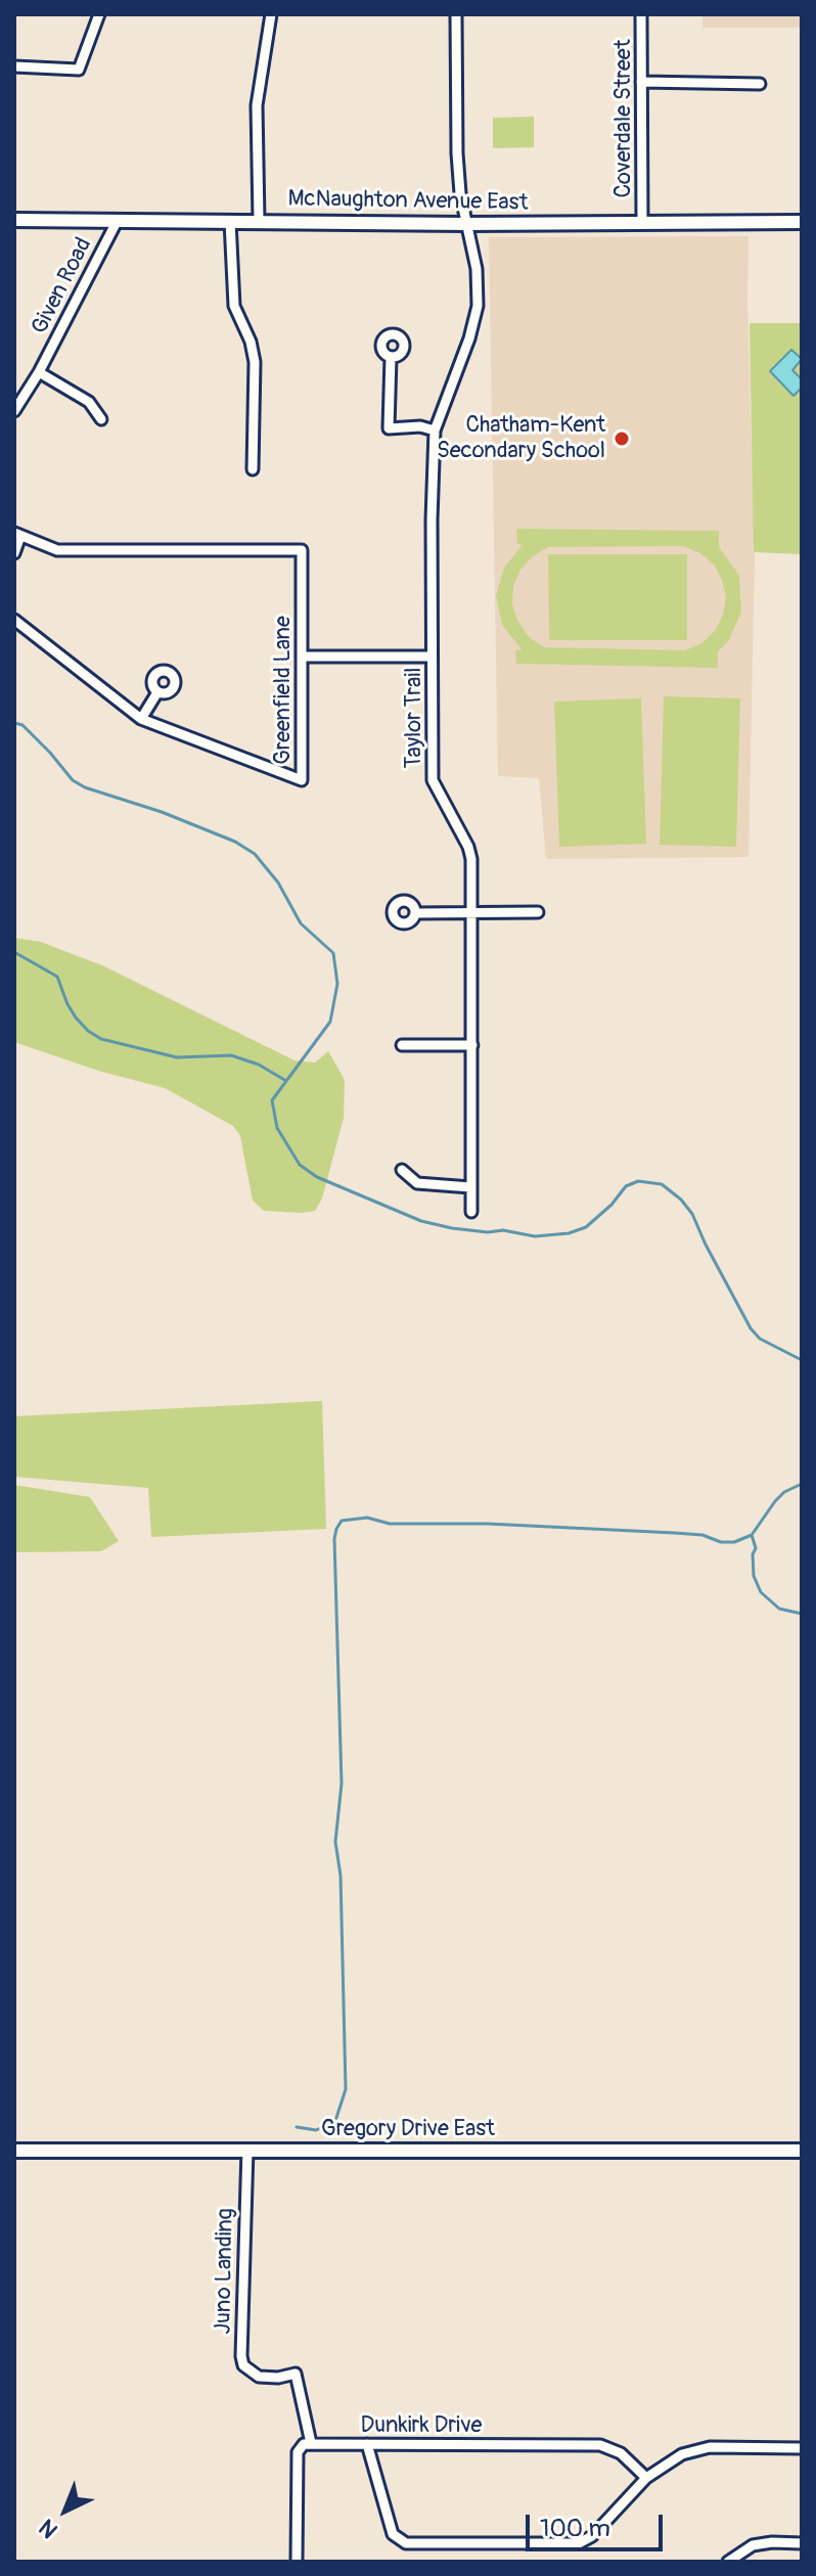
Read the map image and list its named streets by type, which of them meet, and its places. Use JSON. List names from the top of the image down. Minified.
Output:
{"streets":{"main road":["McNaughton Avenue East","Gregory Drive East"],"street":["Coverdale Street","Given Road","Greenfield Lane","Taylor Trail","Juno Landing","Dunkirk Drive"]},"crossings":[["Coverdale Street","McNaughton Avenue East"],["McNaughton Avenue East","Given Road"],["McNaughton Avenue East","Taylor Trail"],["Gregory Drive East","Juno Landing"],["Juno Landing","Dunkirk Drive"]],"places":["Chatham-Kent Secondary School"],"scale_bar":"100 m","north":"bottom left"}
